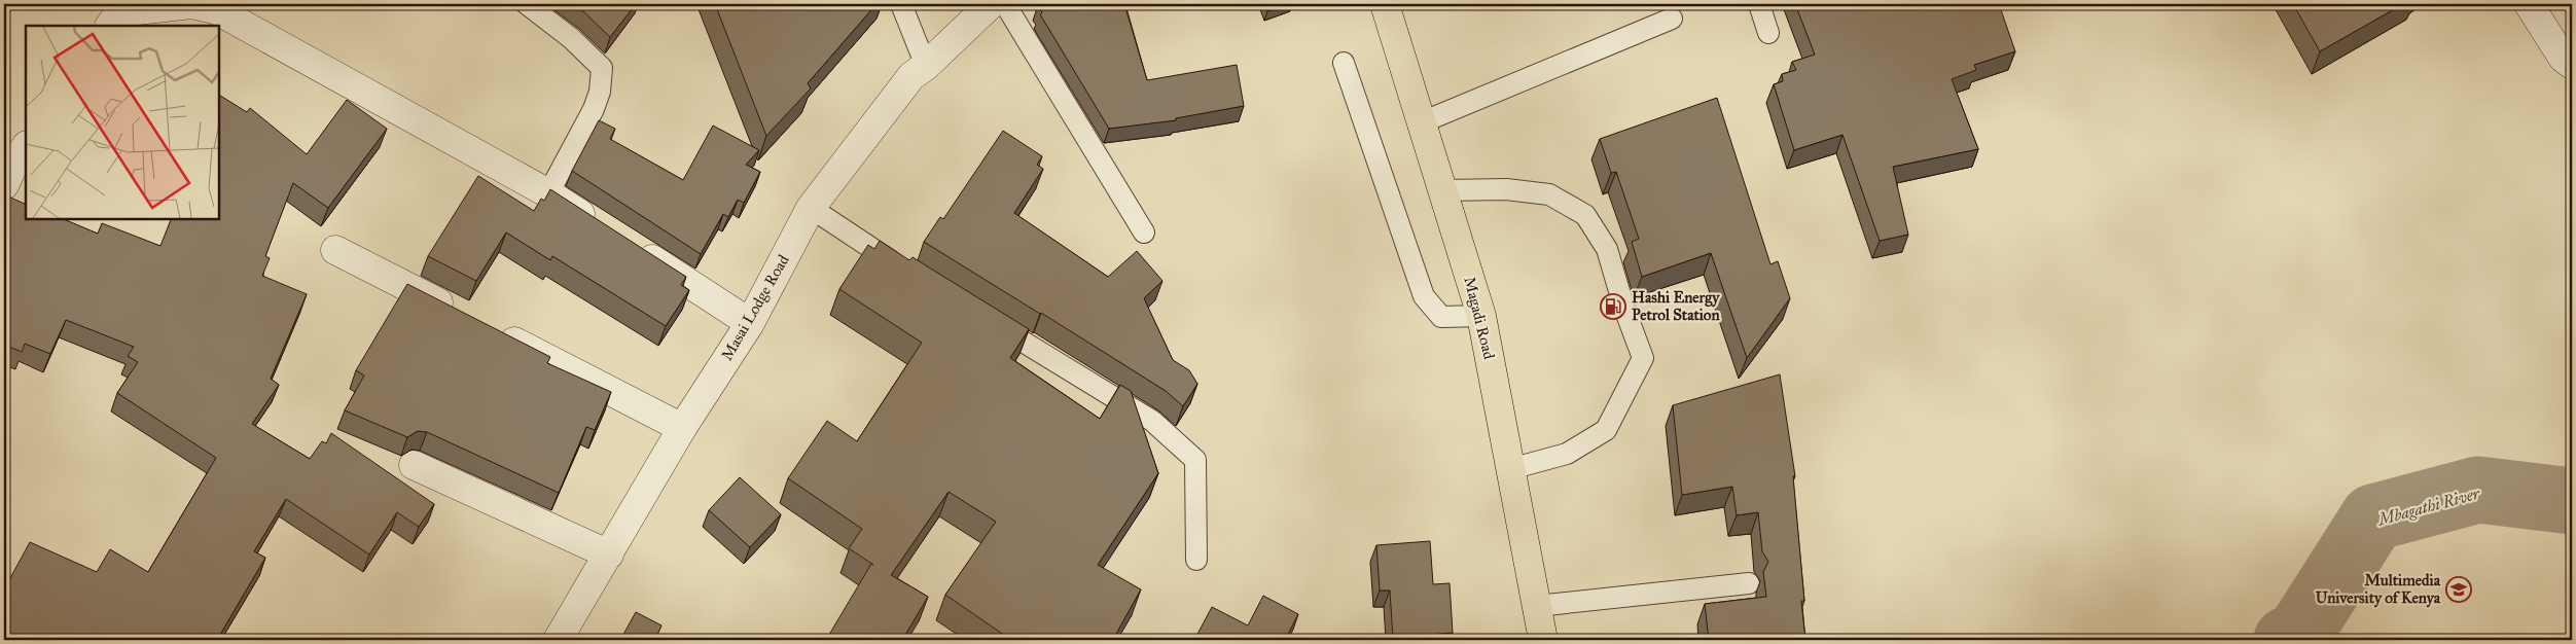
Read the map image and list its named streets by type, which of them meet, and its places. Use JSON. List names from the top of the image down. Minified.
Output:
{"streets":{"highway":["Magadi Road"],"street":["Masai Lodge Road"]},"water":["Mbagathi River"],"places":{"fuel station":["Hashi Energy Petrol Station"],"school or university":["Multimedia University of Kenya"]}}
